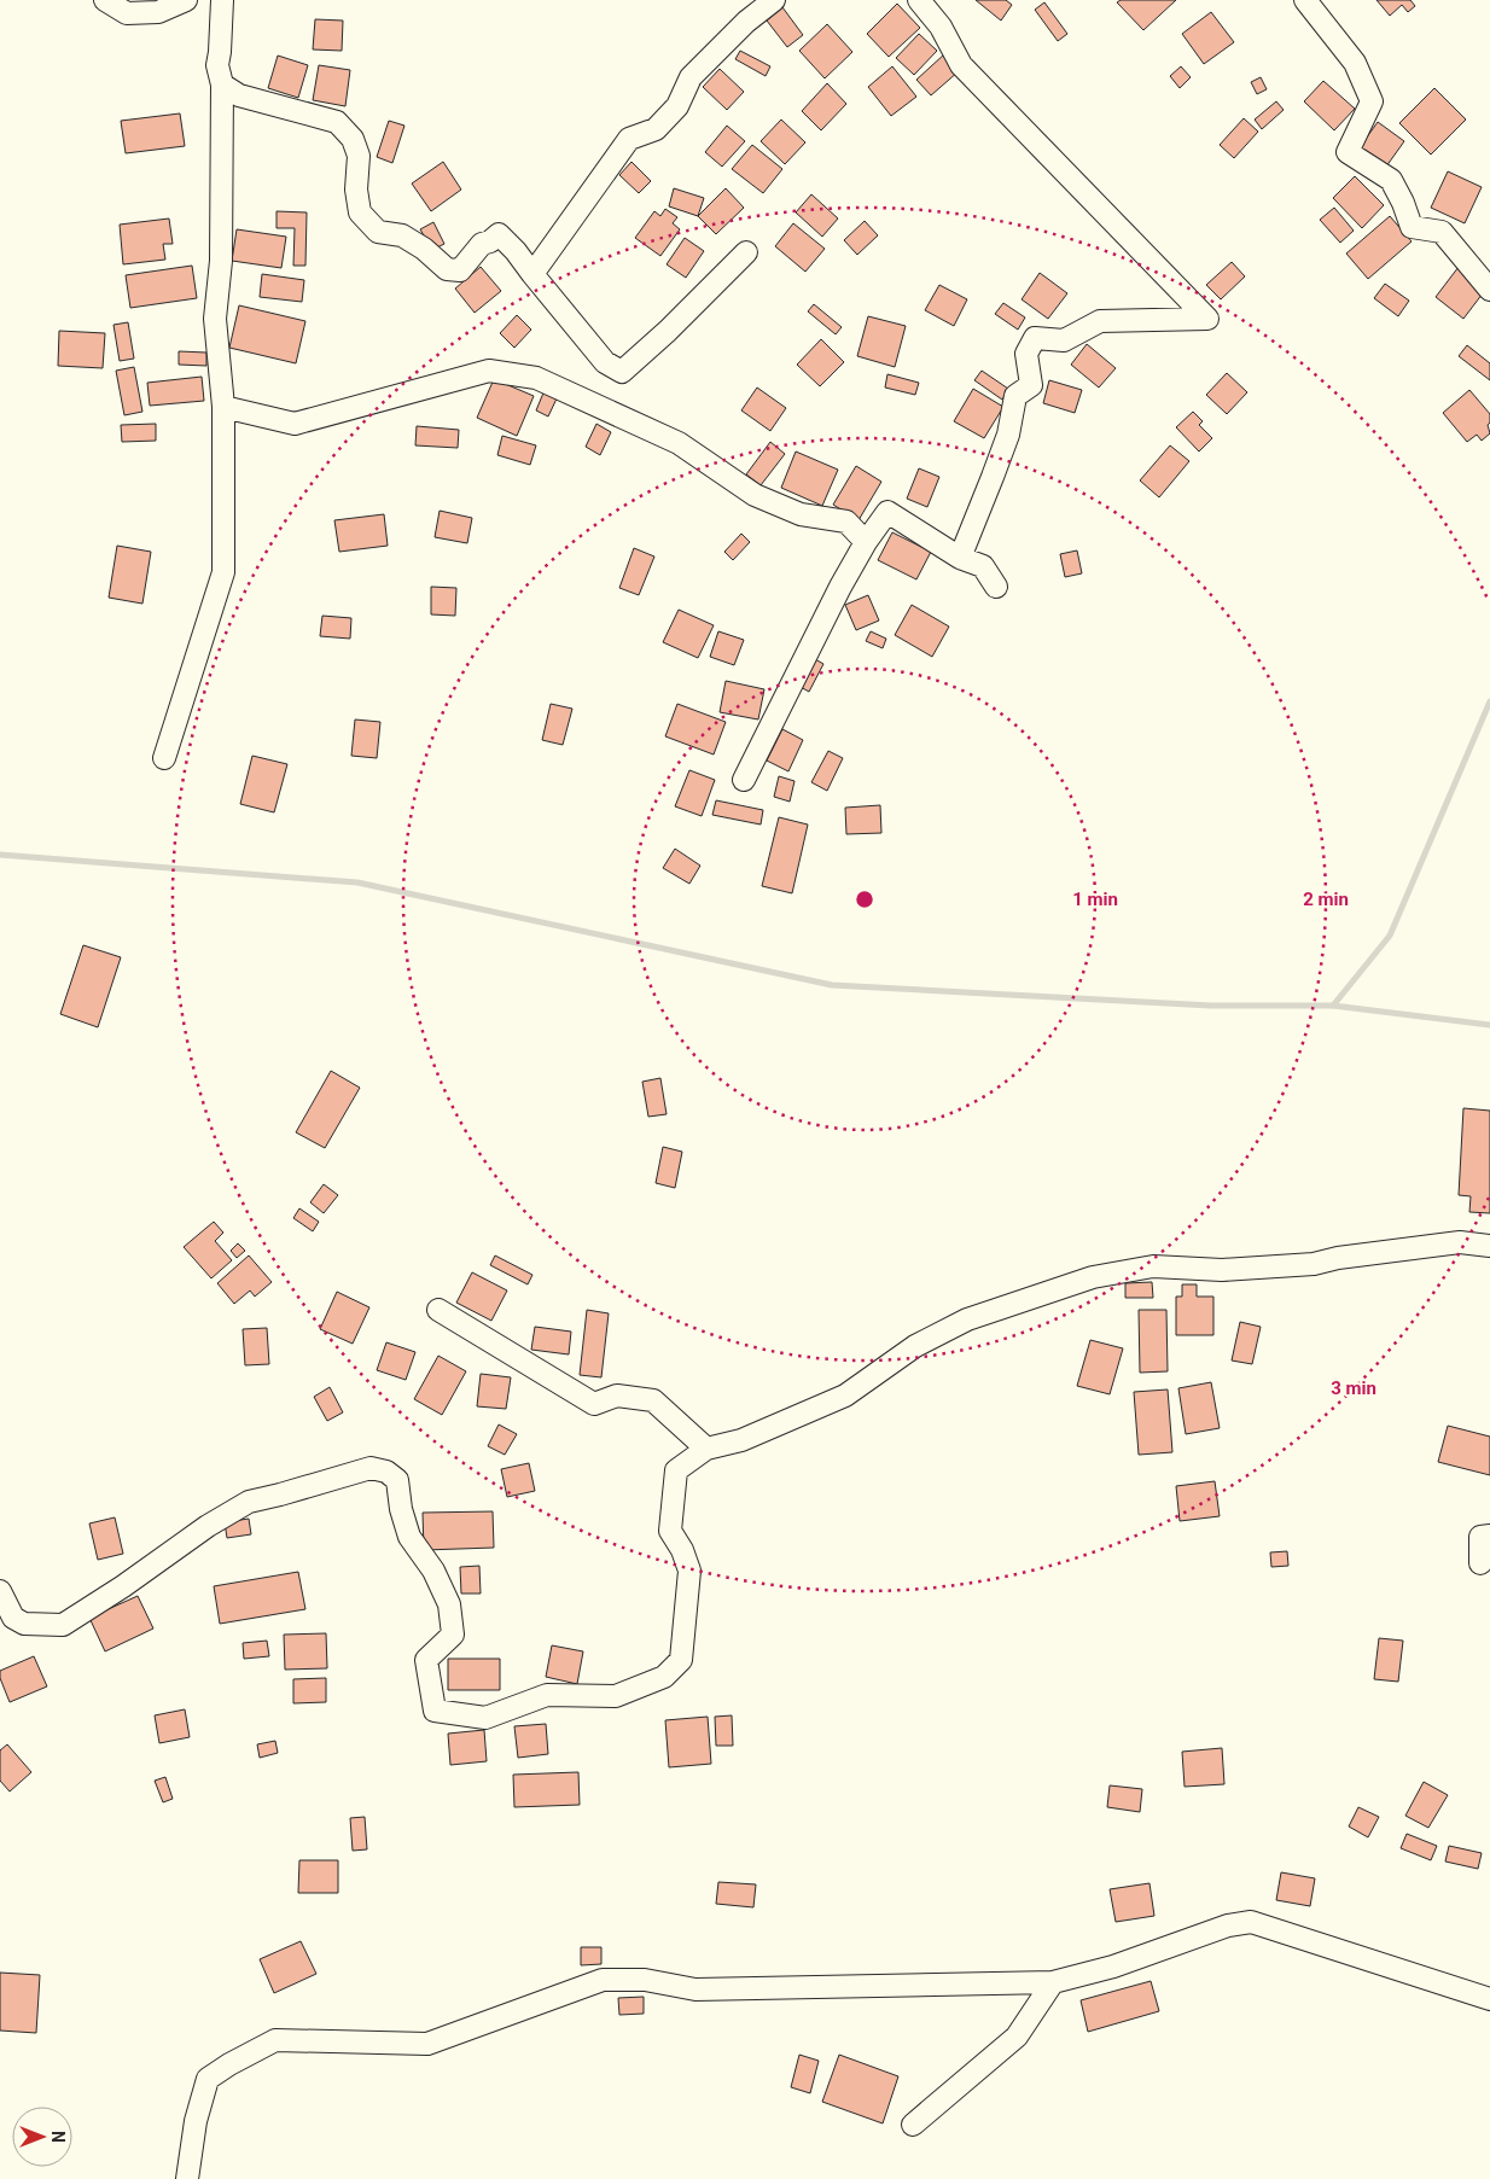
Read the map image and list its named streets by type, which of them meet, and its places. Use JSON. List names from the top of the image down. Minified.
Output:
{"north":"right","rings":["1 min","2 min","3 min"]}
